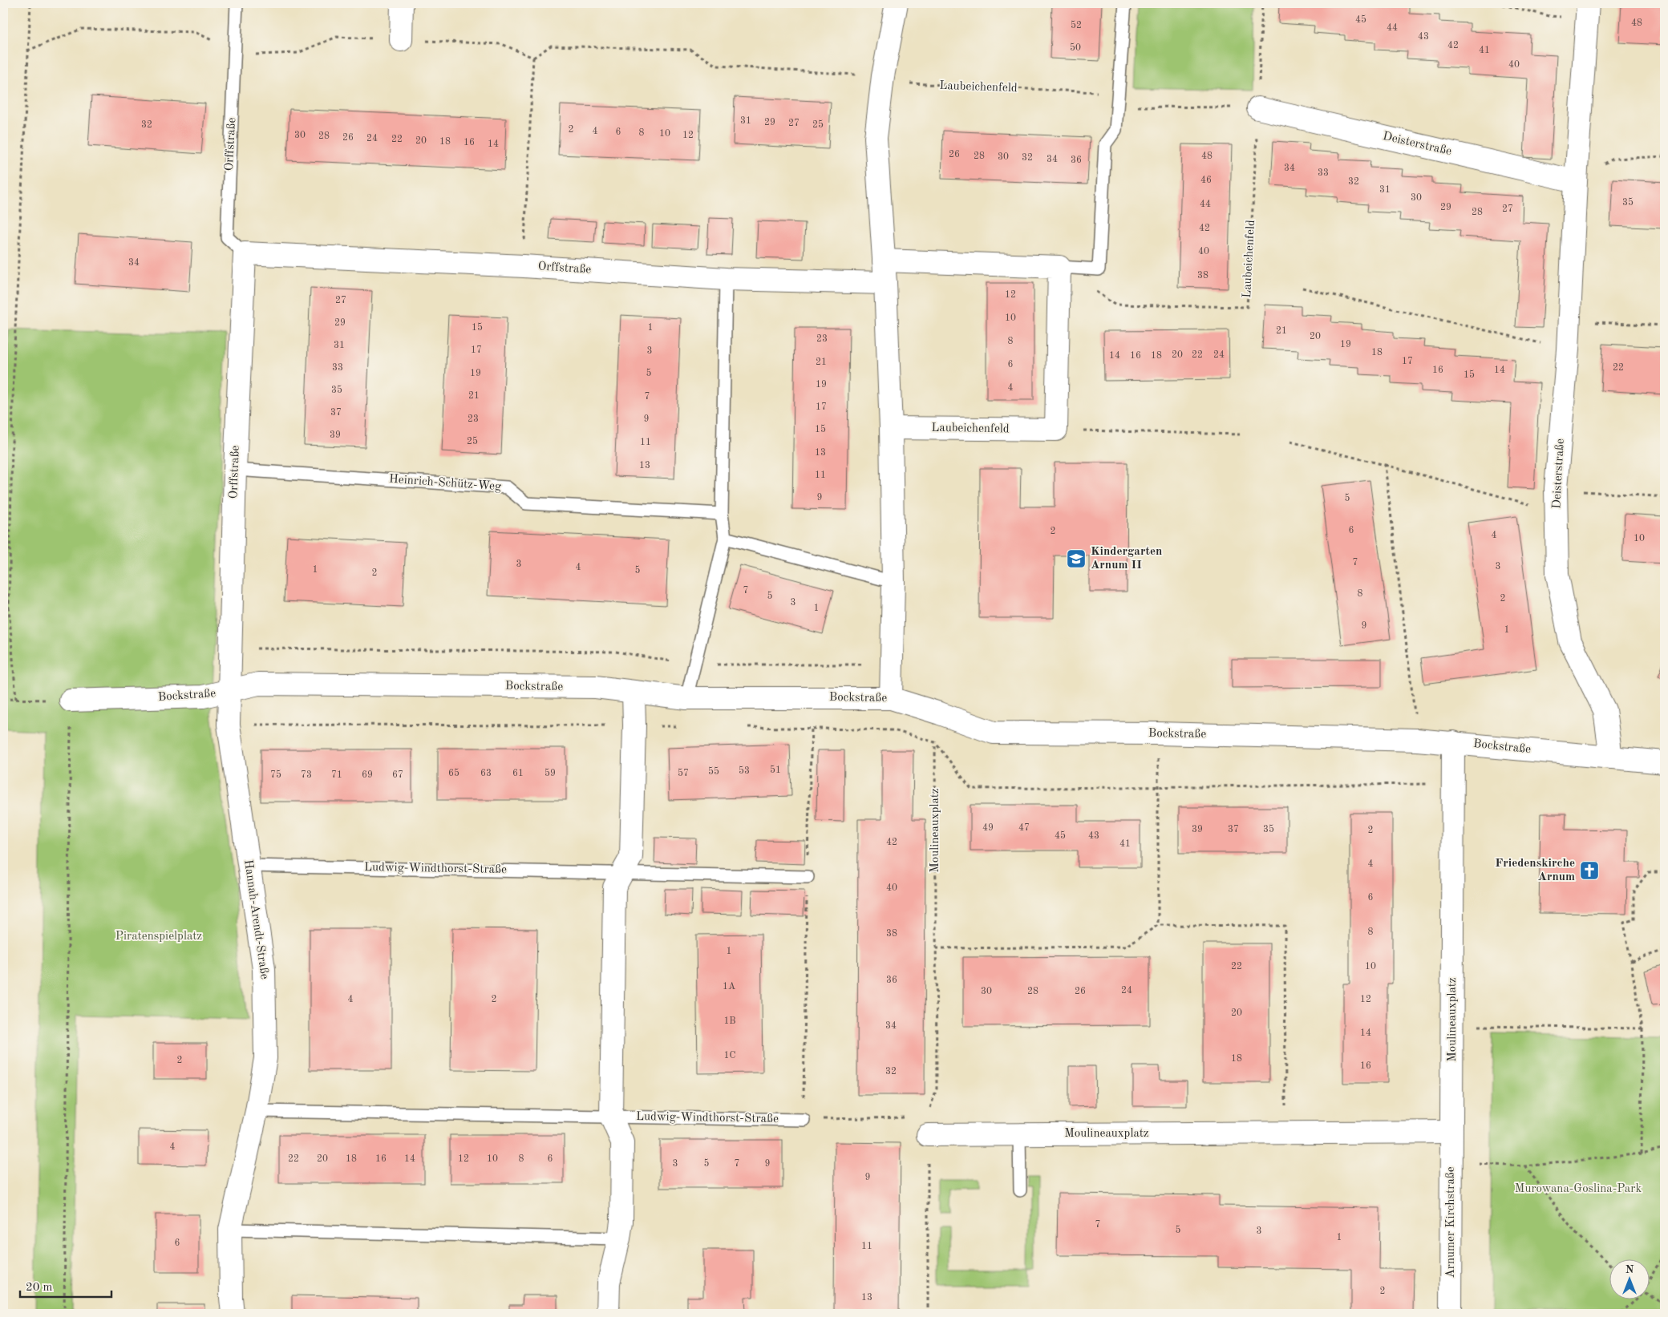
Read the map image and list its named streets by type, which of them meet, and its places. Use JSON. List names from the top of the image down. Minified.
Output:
{"streets":{"street":["Laubeichenfeld","Orffstraße","Deisterstraße","Bockstraße","Moulineauxplatz","Hannah-Arendt-Straße","Arnumer Kirchstraße"],"lane":["Heinrich-Schütz-Weg","Ludwig-Windthorst-Straße"]},"crossings":[["Laubeichenfeld","Deisterstraße"],["Orffstraße","Heinrich-Schütz-Weg"],["Orffstraße","Bockstraße"],["Orffstraße","Hannah-Arendt-Straße"],["Deisterstraße","Bockstraße"],["Bockstraße","Moulineauxplatz"],["Bockstraße","Hannah-Arendt-Straße"],["Moulineauxplatz","Arnumer Kirchstraße"],["Ludwig-Windthorst-Straße","Hannah-Arendt-Straße"]],"parks":["Piratenspielplatz","Murowana-Goslina-Park"],"places":{"school or university":["Kindergarten Arnum II"],"church":["Friedenskirche Arnum"]},"house_numbers":["45","48","52","44","43","42","50","41","40","31","29","27","32","25","2","4","6","8","10","30","12","28","26","24","22","20","18","16","14","26","28","48","30","32","34","36","34","33","46","32","31","30","35","44","29","27","28","42","40","34","38","12","27","10","29","15","1","21","20","23","8","19","31","17","3","18","20","22","24","14","16","18","17","21","6","33","22","16","14","19","5","15","19","4","35","21","7","17","37","23","9","15","39","25","11","13","13","11","9","5","6","2","4","10","7","3","3","4","1","5","2","7","8","5","2","3","1","9","1","51","53","55","65","63","61","59","57","75","73","71","69","67","49","47","39","37","35","2","45","43","42","41","4","40","6","8","38","1","22","10","36","1A","24","30","28","26","4","2","12","20","1B","34","14","1C","18","2","16","32","4","22","20","18","16","14","12","10","8","6","3","5","7","9","9","7","5","3","1","6","11","2","13"],"scale_bar":"20 m","north":"top"}
